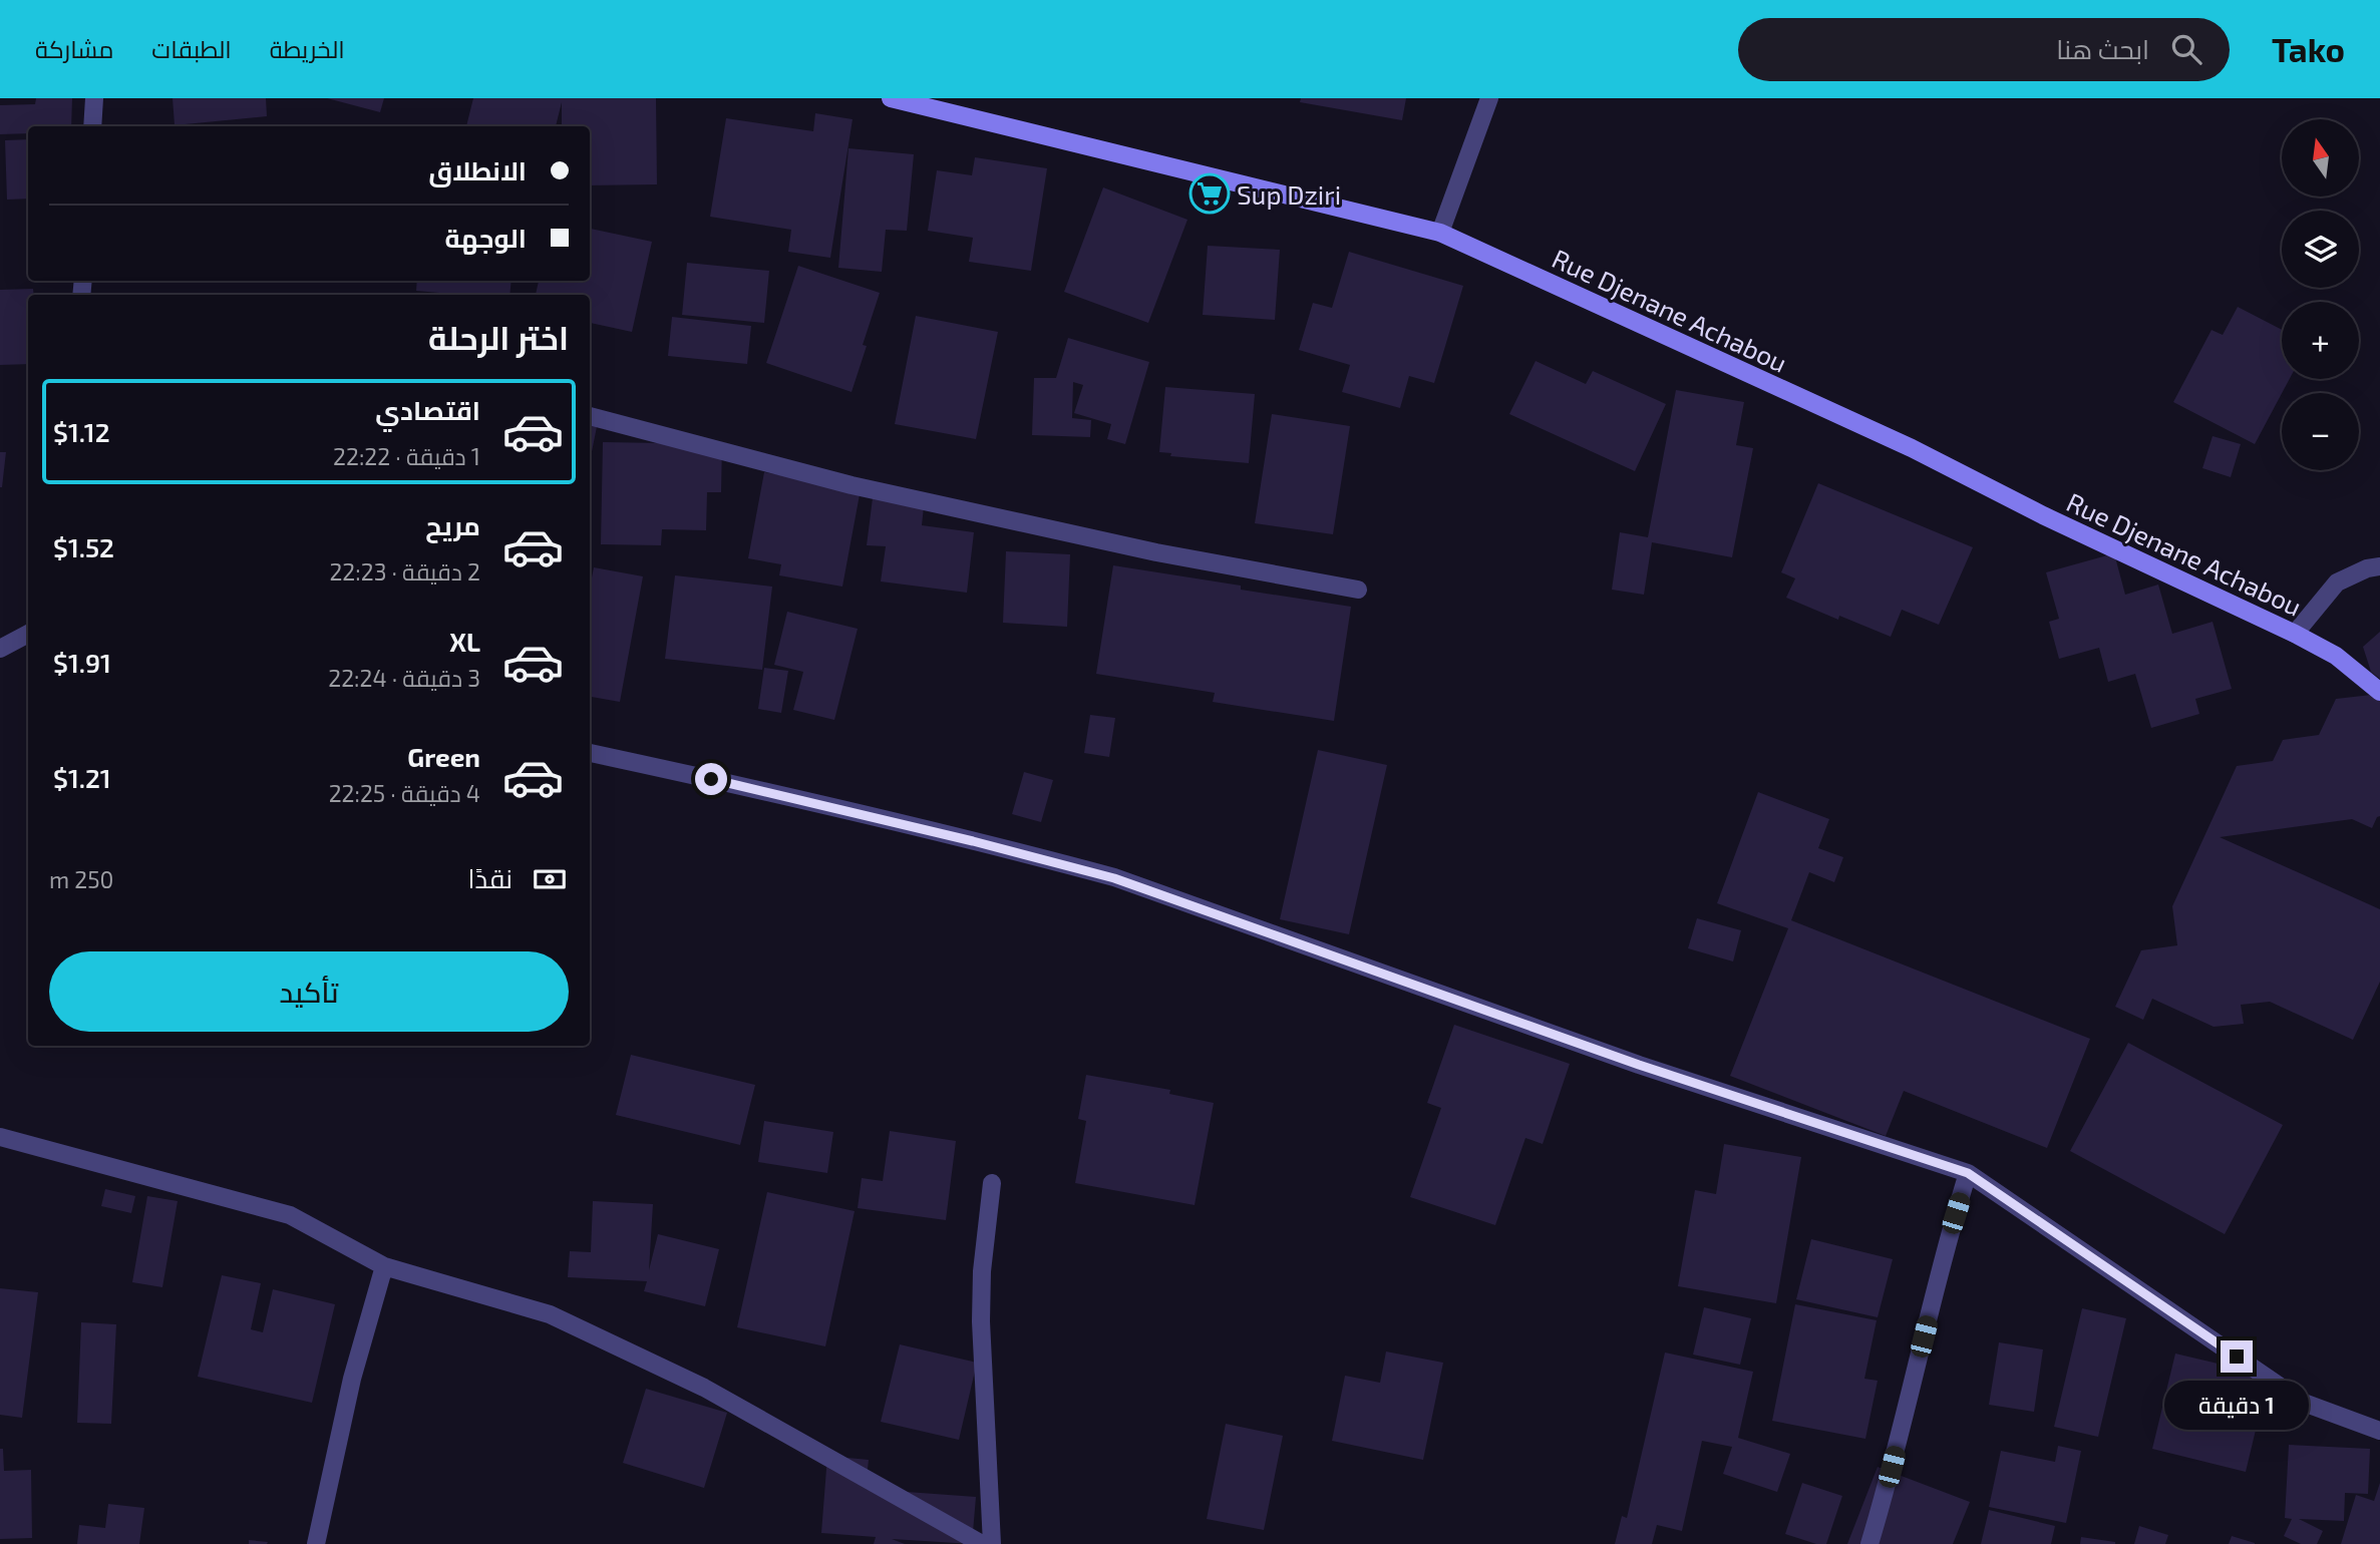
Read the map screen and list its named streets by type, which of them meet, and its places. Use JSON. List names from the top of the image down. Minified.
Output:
{"streets":{"main road":["Rue Djenane Achabou"]},"places":{"supermarket":["Sup Dziri"]},"north":"top","page":{"header":"Tako","search":"ابحث هنا","nav":["الخريطة","الطبقات","مشاركة"],"map_buttons":["+","−"],"banner":["الانطلاق","الوجهة"],"heading":"اختر الرحلة","list":[{"name":"اقتصادي","note":"1 دقيقة · 22:22","value":"$1.12"},{"name":"مريح","note":"2 دقيقة · 22:23","value":"$1.52"},{"name":"XL","note":"3 دقيقة · 22:24","value":"$1.91"},{"name":"Green","note":"4 دقيقة · 22:25","value":"$1.21"}],"pay":["نقدًا","250 m"],"buttons":"تأكيد","bubble":"1 دقيقة"}}
